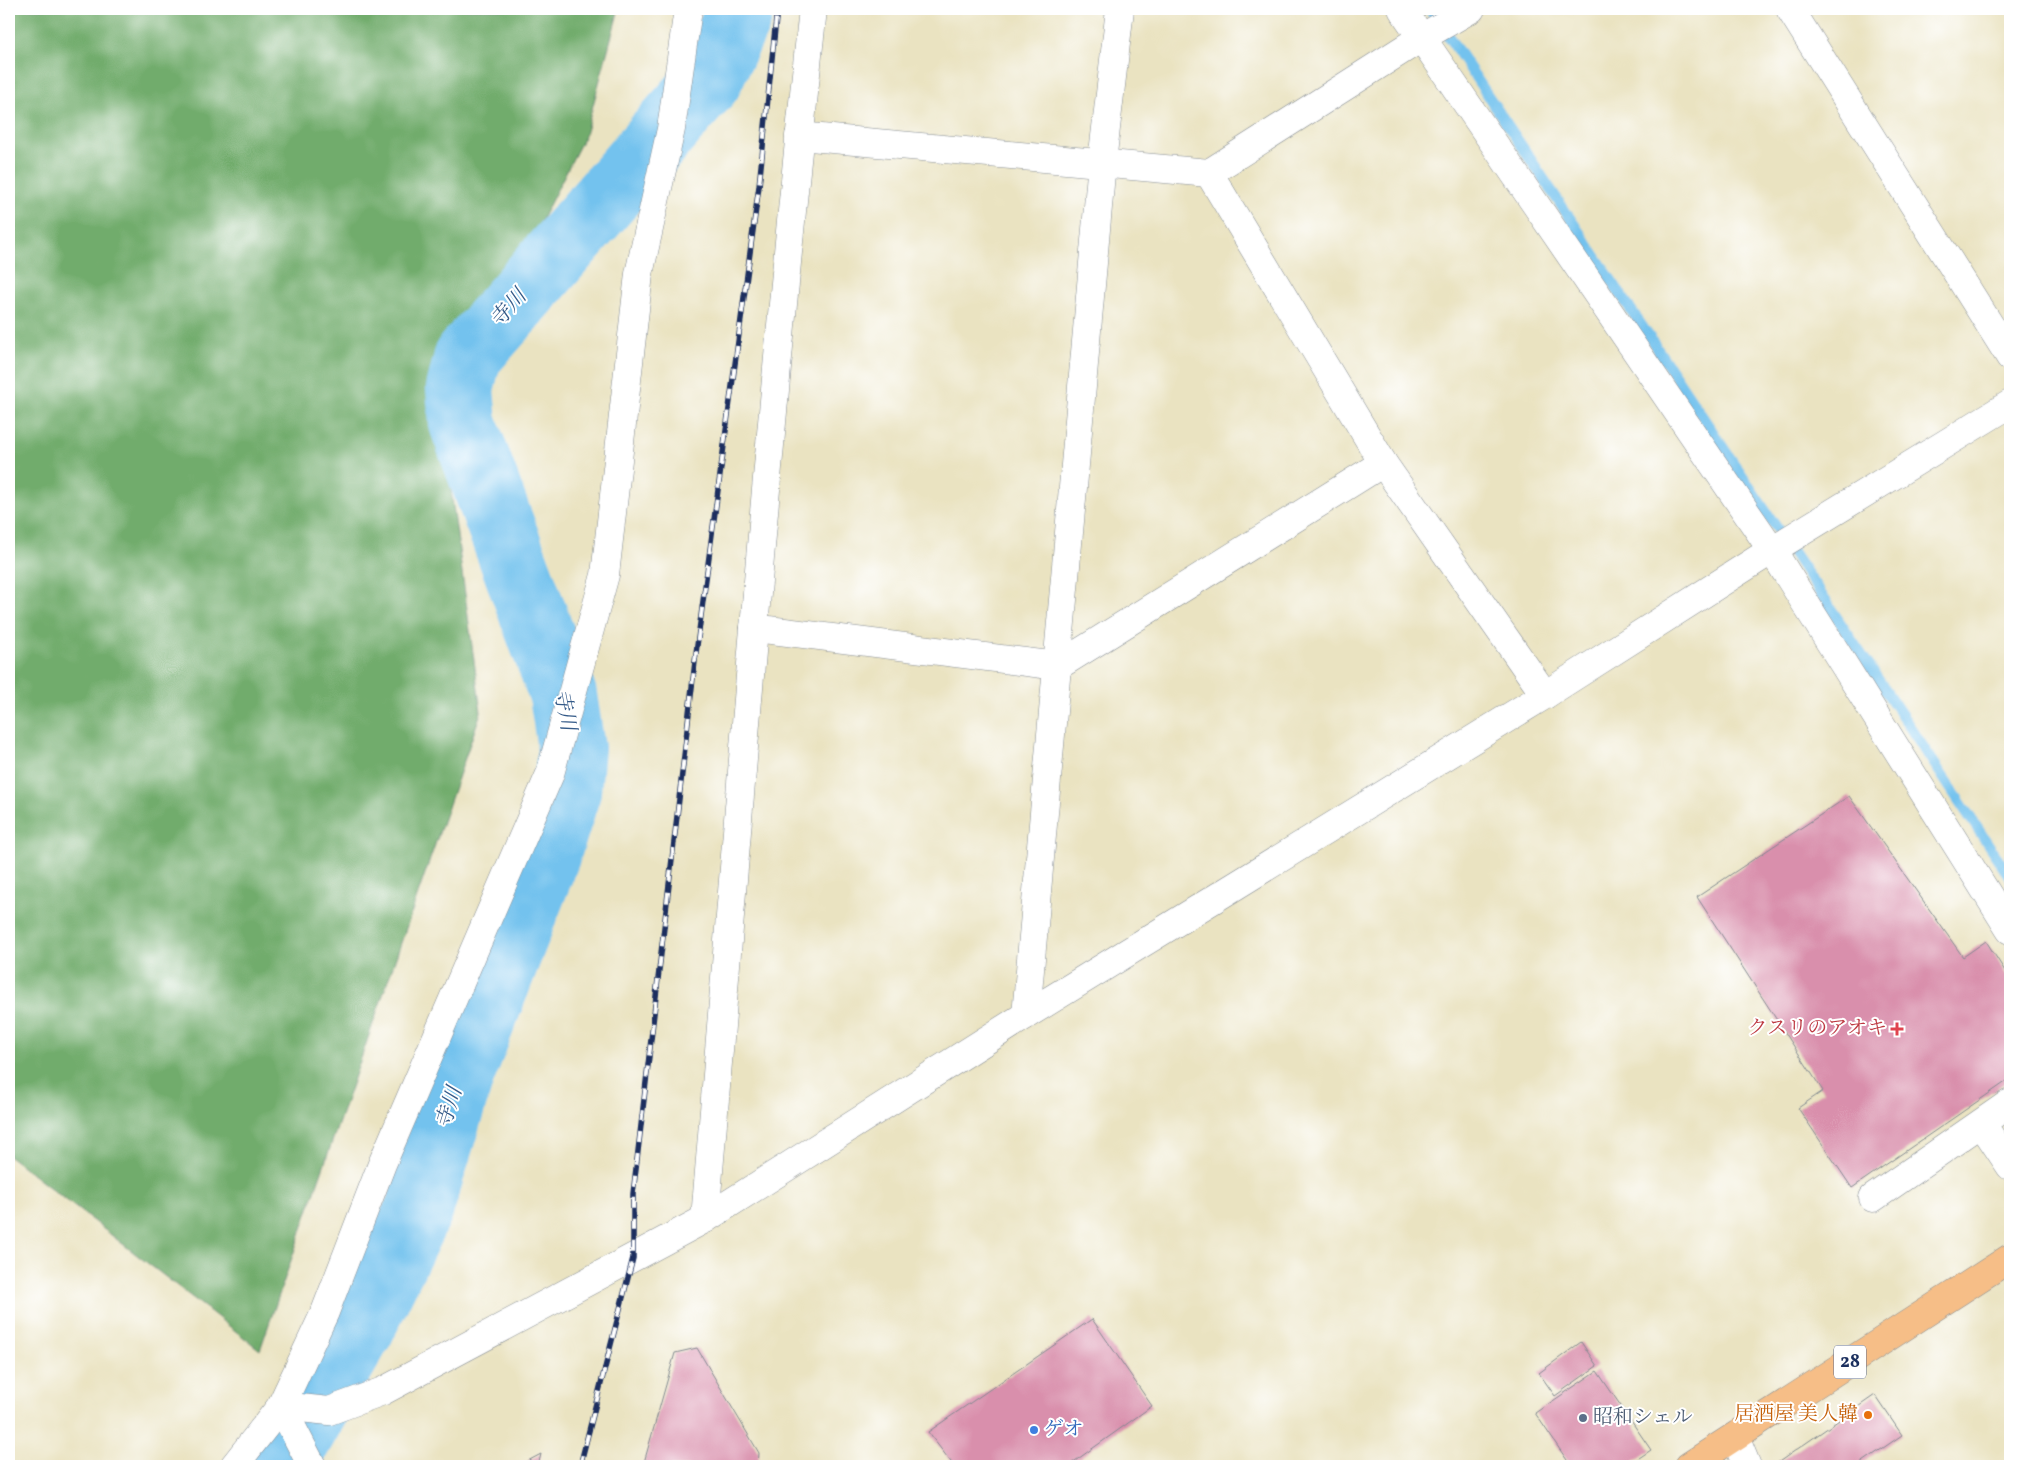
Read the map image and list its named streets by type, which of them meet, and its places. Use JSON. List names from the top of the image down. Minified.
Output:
{"streets":{"main road":["28"]},"water":["寺川"],"places":{"health":["クスリのアオキ"],"other":["居酒屋 美人韓","昭和シェル","ゲオ"]}}
